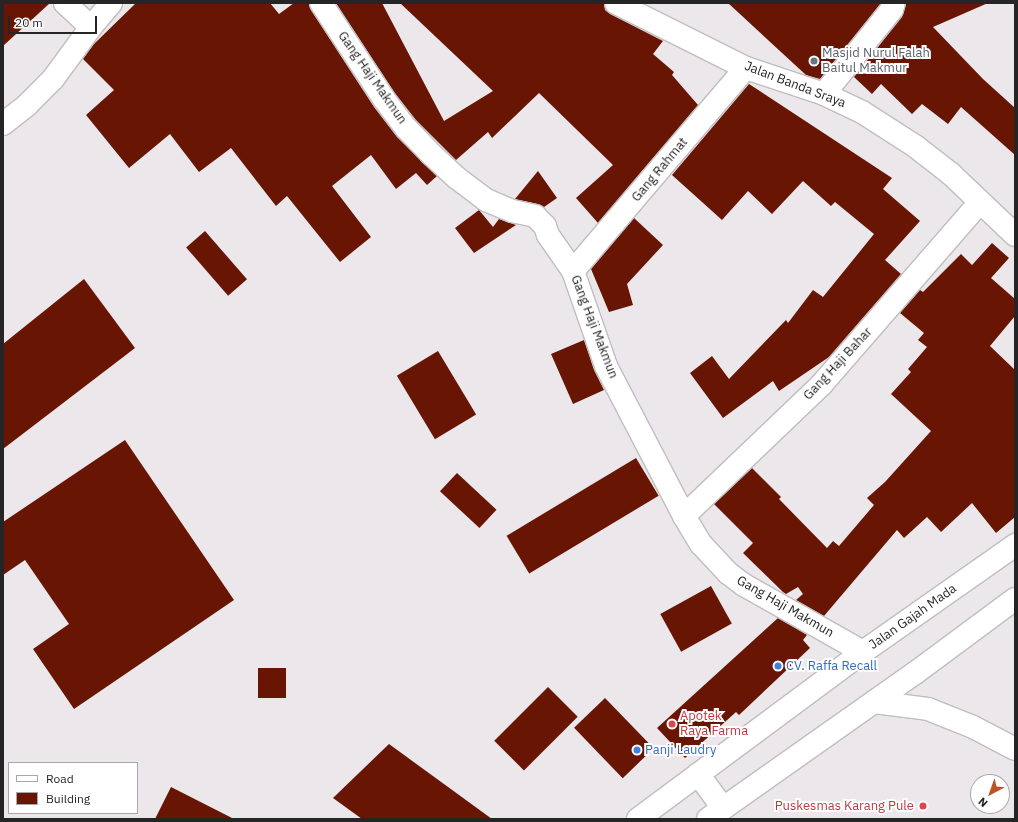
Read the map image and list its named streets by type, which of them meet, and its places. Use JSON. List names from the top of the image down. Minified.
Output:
{"streets":{"street":["Gang Haji Makmun","Jalan Banda Sraya","Gang Rahmat","Gang Haji Bahar","Jalan Gajah Mada"]},"crossings":[["Gang Haji Makmun","Gang Rahmat"],["Gang Haji Makmun","Gang Haji Bahar"],["Gang Haji Makmun","Jalan Gajah Mada"],["Jalan Banda Sraya","Gang Rahmat"],["Jalan Banda Sraya","Gang Haji Bahar"]],"places":["Masjid Nurul Falah Baitul Makmur","CV. Raffa Recall","Apotek Raya Farma","Panji Laudry","Puskesmas Karang Pule"],"legend":["Road","Building"],"scale_bar":"20 m","north":"bottom left"}
